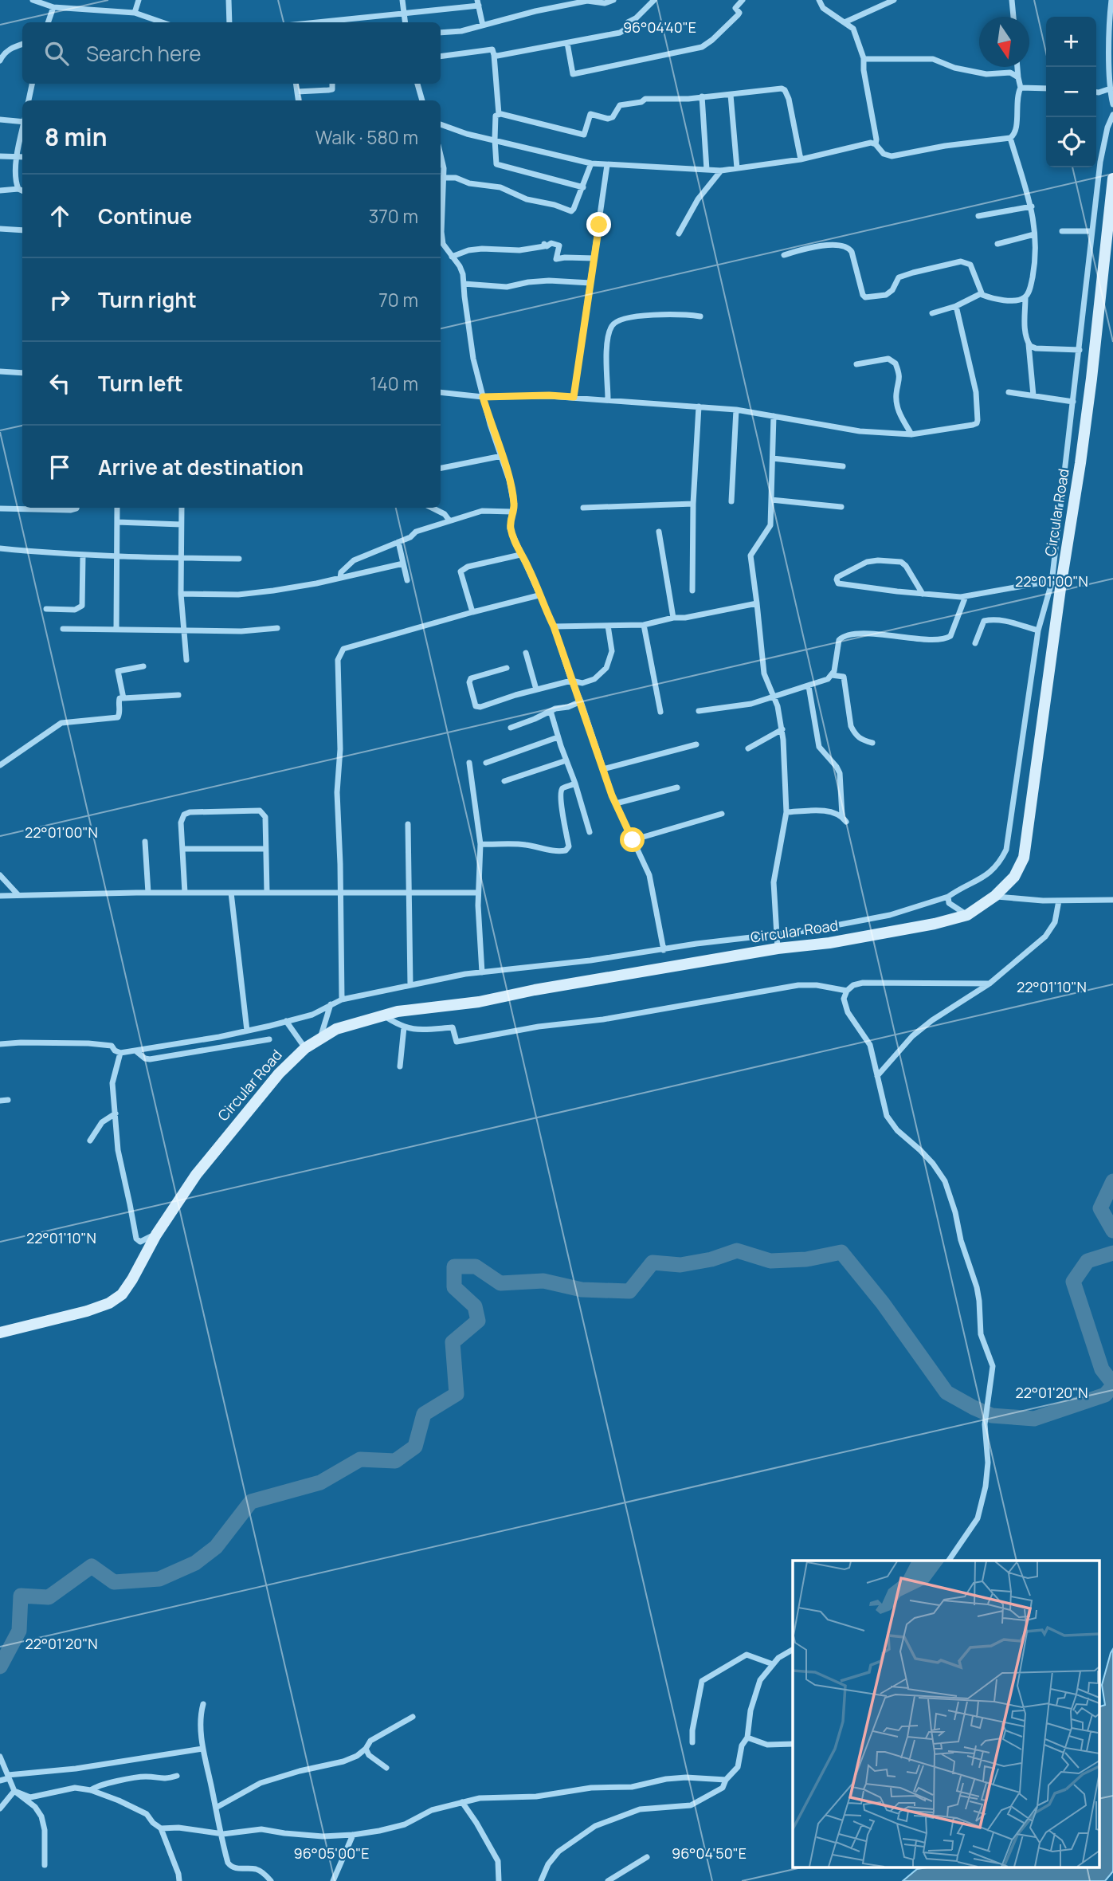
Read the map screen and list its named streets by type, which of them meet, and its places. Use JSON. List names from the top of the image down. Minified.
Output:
{"streets":{"main road":["Circular Road"]},"north":"bottom","page":{"map_buttons":["+","−"],"search":"Search here","heading":["8 min","Walk · 580 m"],"list":[["Continue","370 m"],["Turn right","70 m"],["Turn left","140 m"],"Arrive at destination"]},"coordinates":["96°04'40\"E","22°01'00\"N","22°01'10\"N","22°01'20\"N","96°05'00\"E","96°04'50\"E"]}
